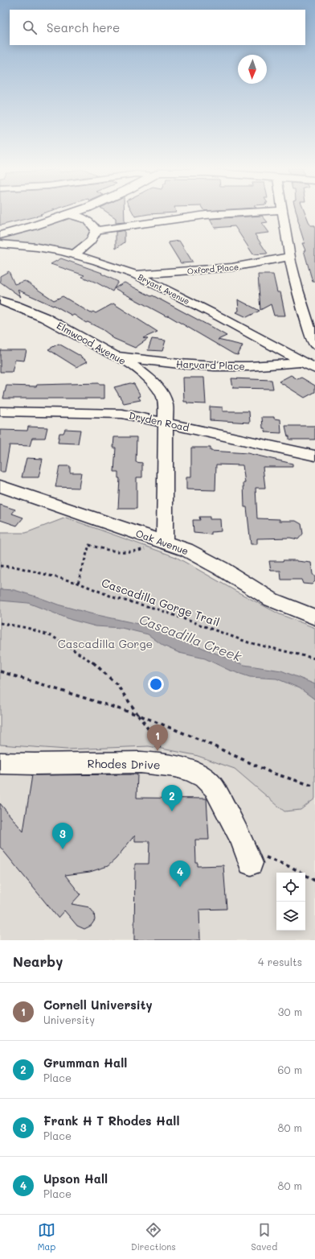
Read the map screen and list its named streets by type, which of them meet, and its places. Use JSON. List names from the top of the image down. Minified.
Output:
{"streets":{"street":["Oxford Place","Bryant Avenue","Elmwood Avenue","Harvard Place","Dryden Road","Oak Avenue","Rhodes Drive"],"path":["Cascadilla Gorge Trail"]},"crossings":[["Oxford Place","Bryant Avenue"],["Bryant Avenue","Harvard Place"],["Elmwood Avenue","Harvard Place"],["Elmwood Avenue","Dryden Road"],["Elmwood Avenue","Oak Avenue"]],"water":["Cascadilla Creek"],"parks":["Cascadilla Gorge"],"north":"bottom","page":{"search":"Search here","pins":["1","2","3","4"],"heading":["Nearby","4 results"],"list":[{"mark":"1","name":"Cornell University","note":"University","value":"30 m"},{"mark":"2","name":"Grumman Hall","note":"Place","value":"60 m"},{"mark":"3","name":"Frank H T Rhodes Hall","note":"Place","value":"80 m"},{"mark":"4","name":"Upson Hall","note":"Place","value":"80 m"}],"nav":["Map","Directions","Saved"]}}
